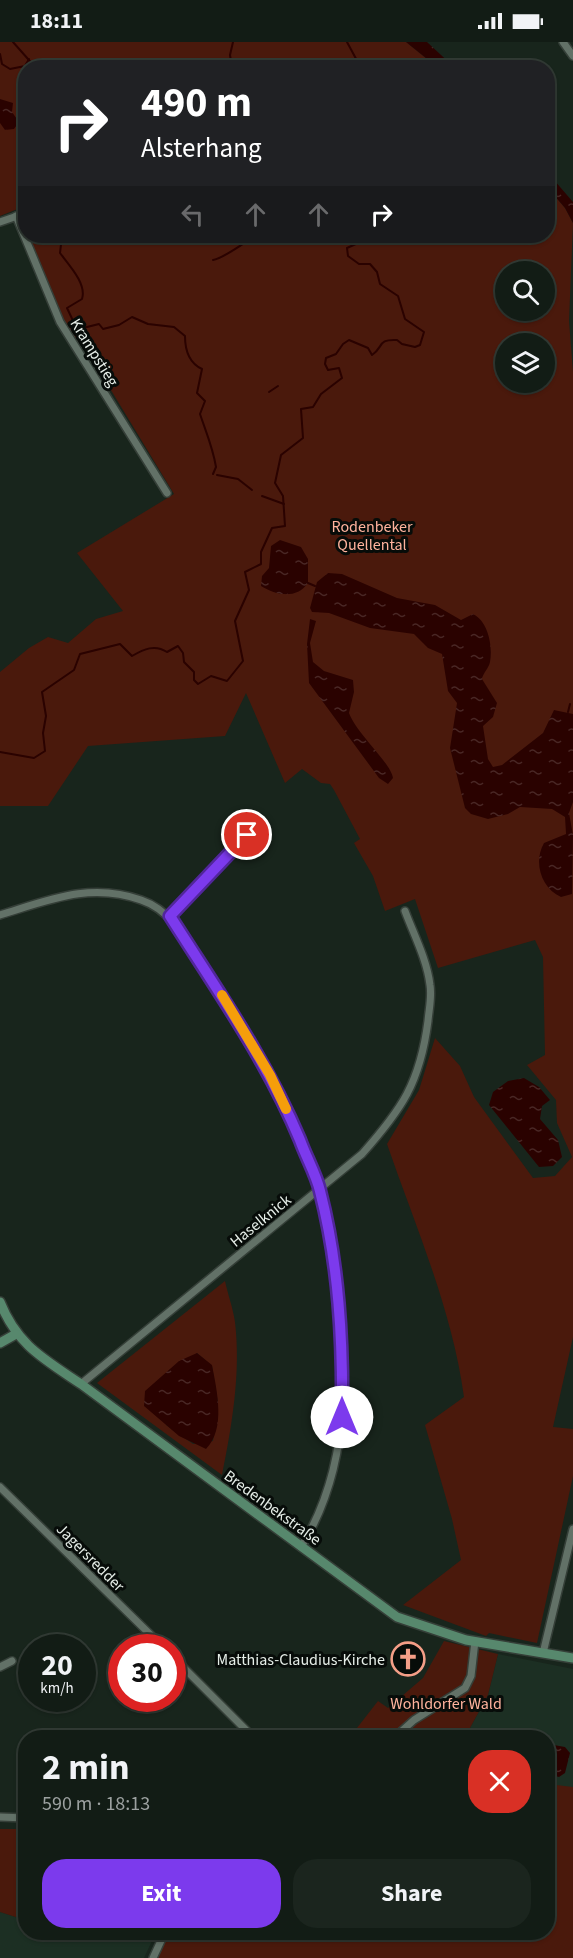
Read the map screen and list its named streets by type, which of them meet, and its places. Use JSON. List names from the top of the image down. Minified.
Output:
{"streets":{"street":["Krampstieg","Haselknick","Bredenbekstraße","Jagersredder"]},"crossings":[["Haselknick","Bredenbekstraße"]],"parks":["Rodenbeker Quellental","Wohldorfer Wald"],"places":{"church":["Matthias-Claudius-Kirche"]},"page":{"status":"18:11","turn":["490 m","Alsterhang"],"speed":"20 km/h","limit":"30","heading":["2 min","590 m · 18:13"],"buttons":["Exit","Share"]}}
